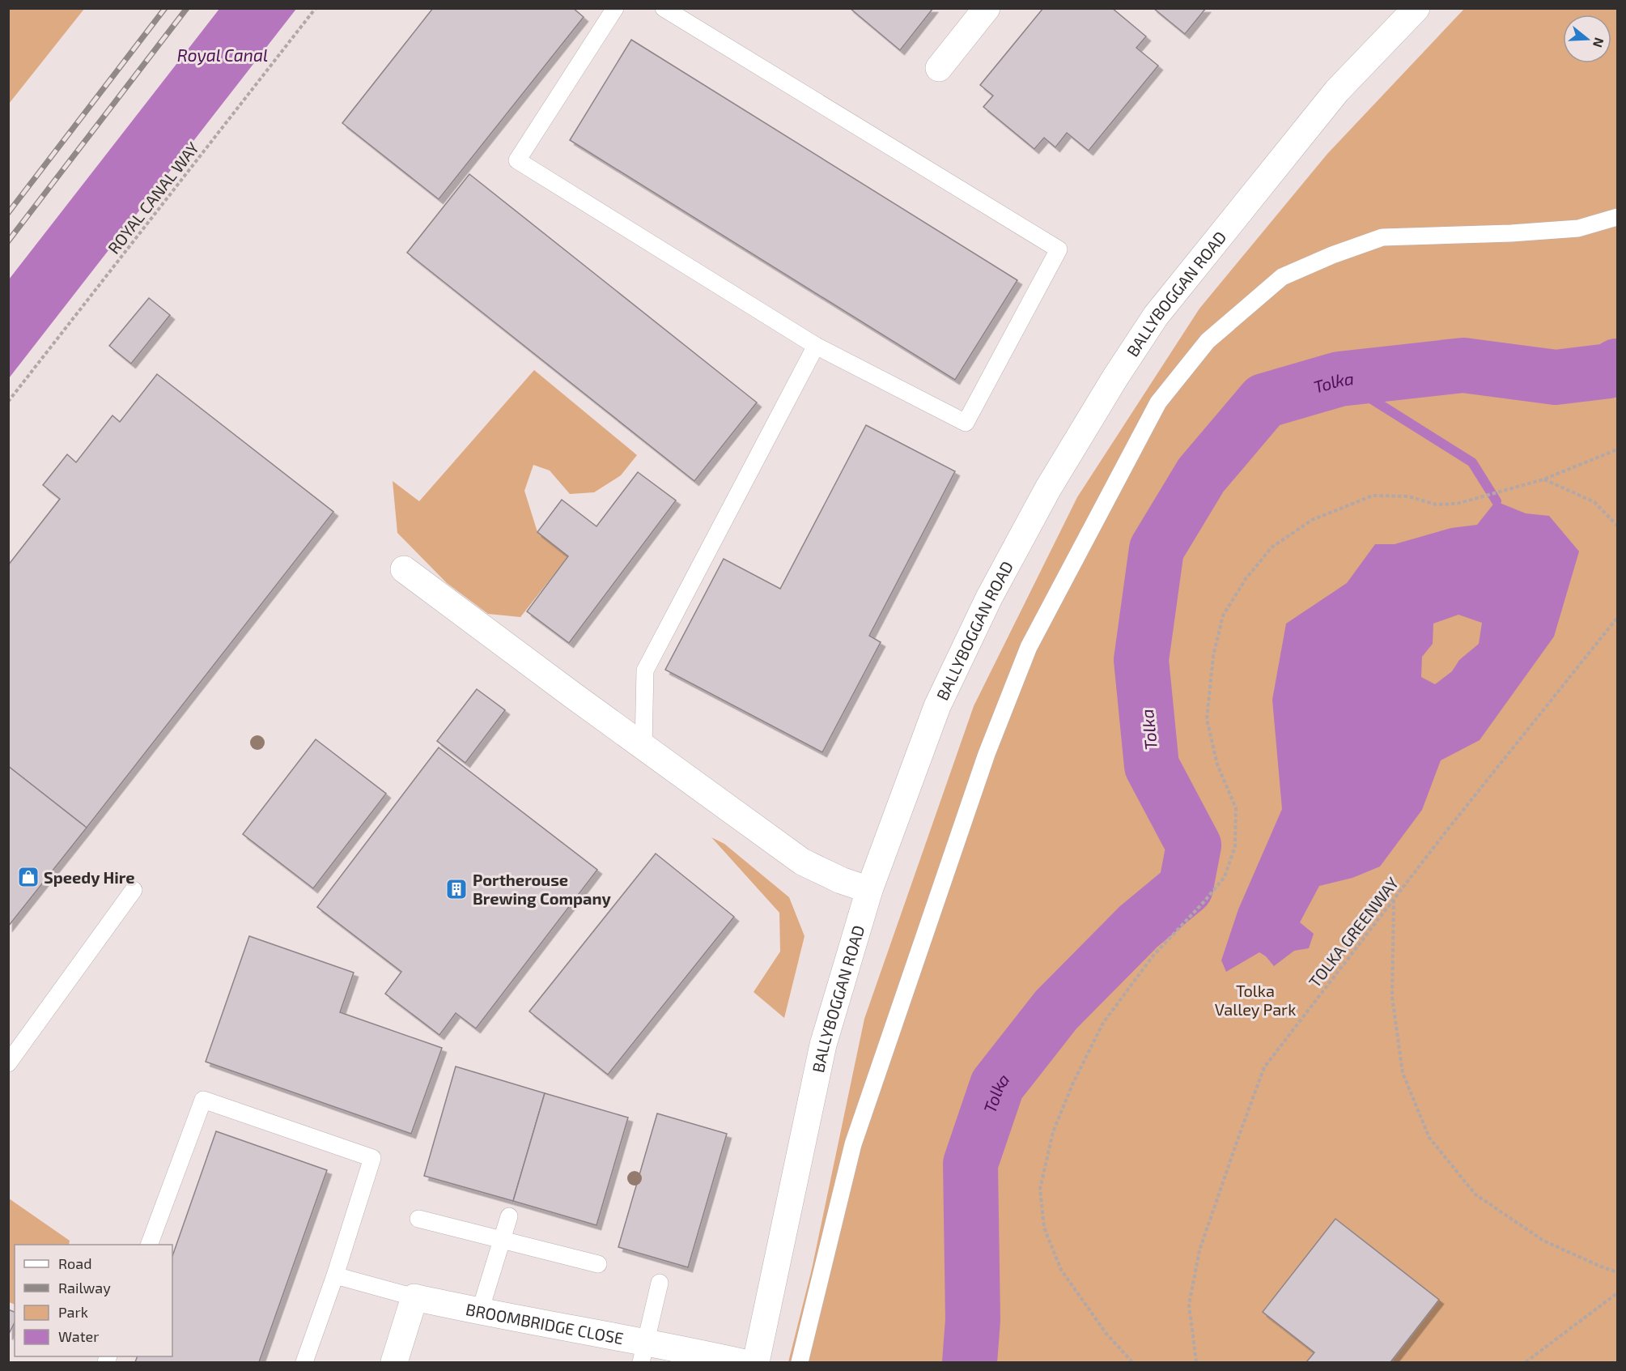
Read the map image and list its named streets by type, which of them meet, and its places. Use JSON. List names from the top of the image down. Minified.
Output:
{"streets":{"street":["BALLYBOGGAN ROAD","BROOMBRIDGE CLOSE"],"path":["ROYAL CANAL WAY","TOLKA GREENWAY"]},"water":["Royal Canal","Tolka"],"parks":["Tolka Valley Park"],"places":{"shop":["Speedy Hire"],"building":["Portherouse Brewing Company"]},"legend":["Road","Railway","Park","Water"],"north":"right"}
